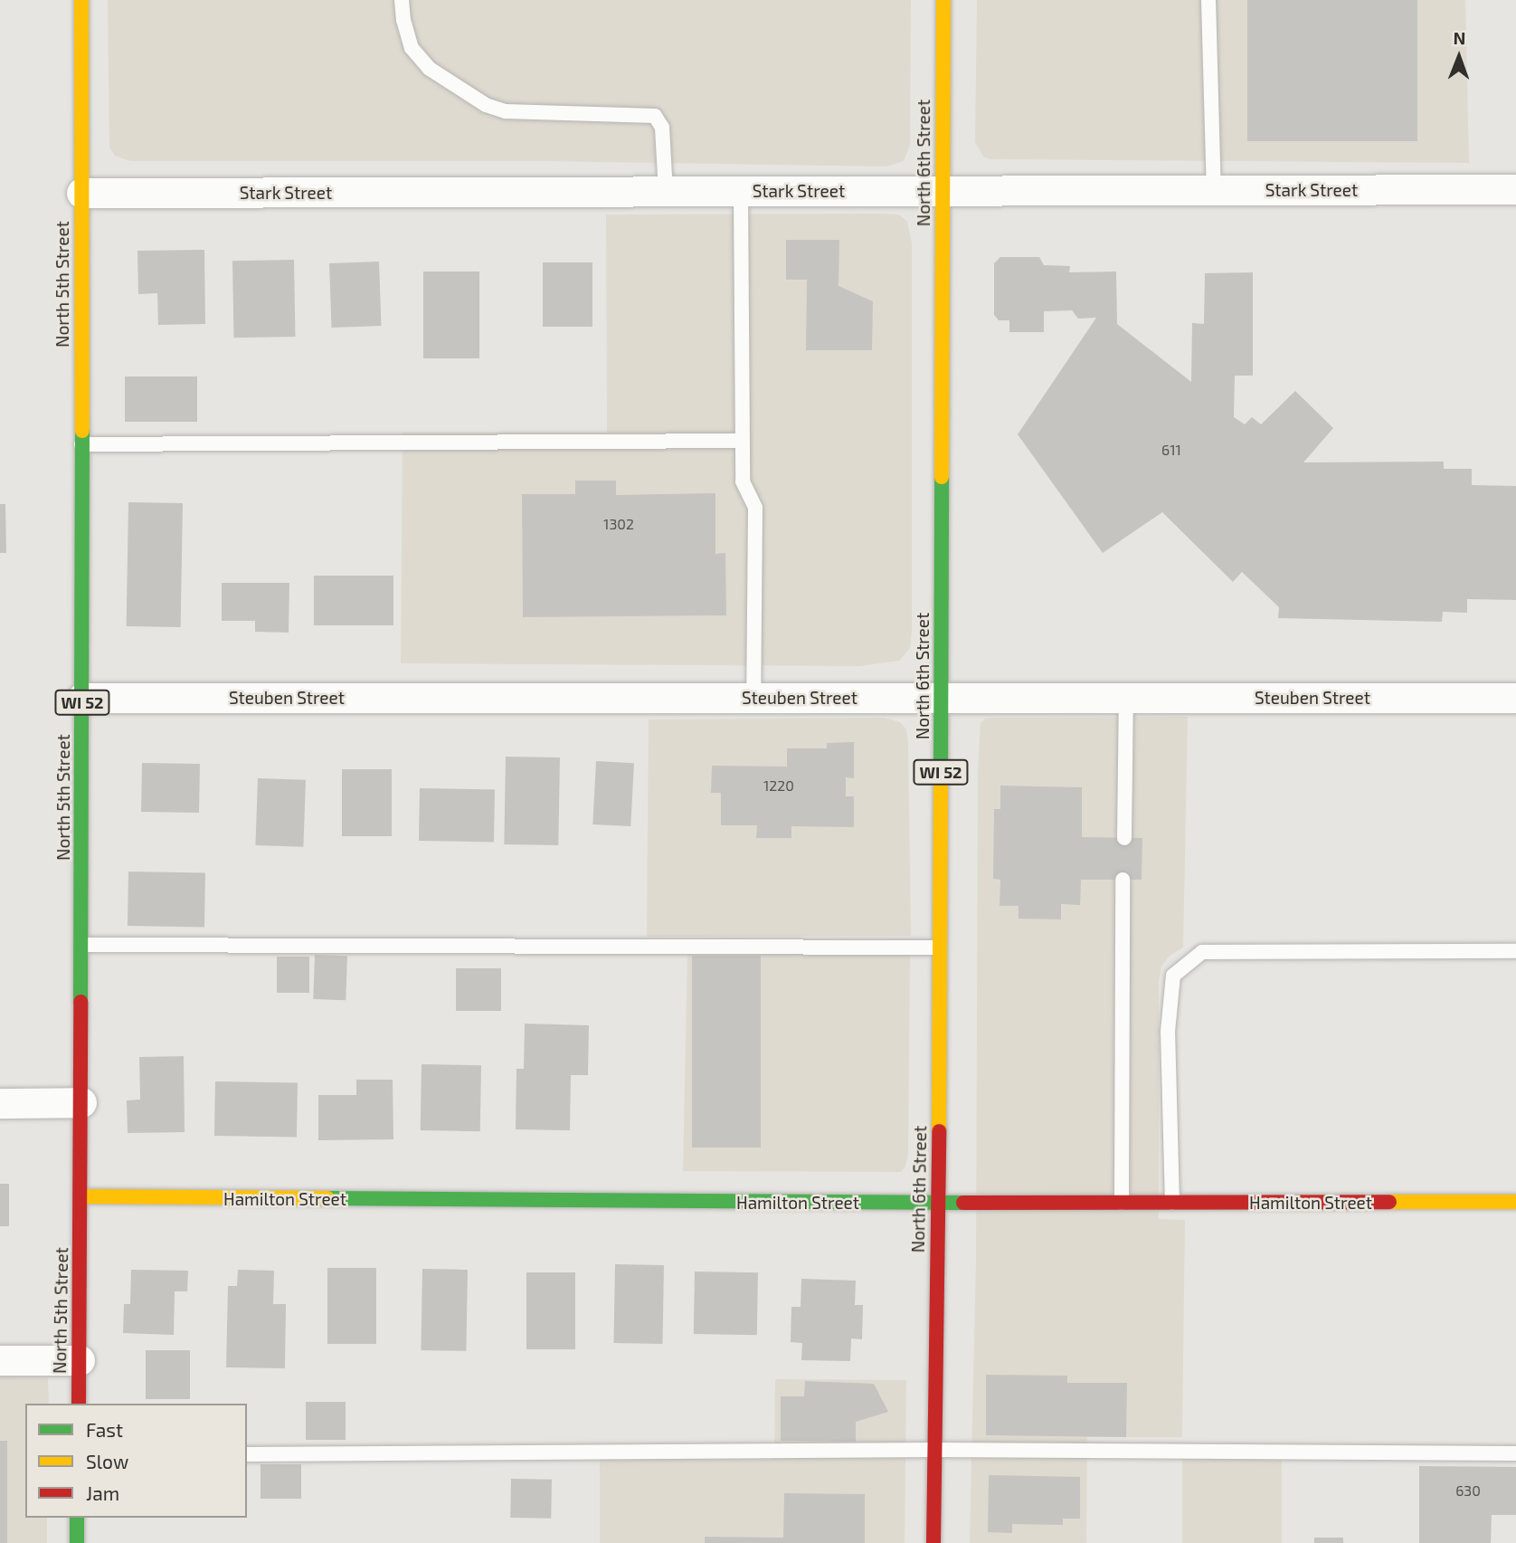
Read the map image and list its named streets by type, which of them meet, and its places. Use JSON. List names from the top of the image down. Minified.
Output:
{"streets":{"main road":["North 6th Street","North 5th Street","WI 52","Hamilton Street"],"street":["Stark Street","Steuben Street"]},"crossings":[["North 6th Street","Stark Street"],["North 6th Street","Steuben Street"],["North 6th Street","Hamilton Street"],["Stark Street","North 5th Street"],["North 5th Street","Steuben Street"],["North 5th Street","Hamilton Street"]],"house_numbers":["611","1302","1220","630"],"legend":["Fast","Slow","Jam"],"north":"top"}
